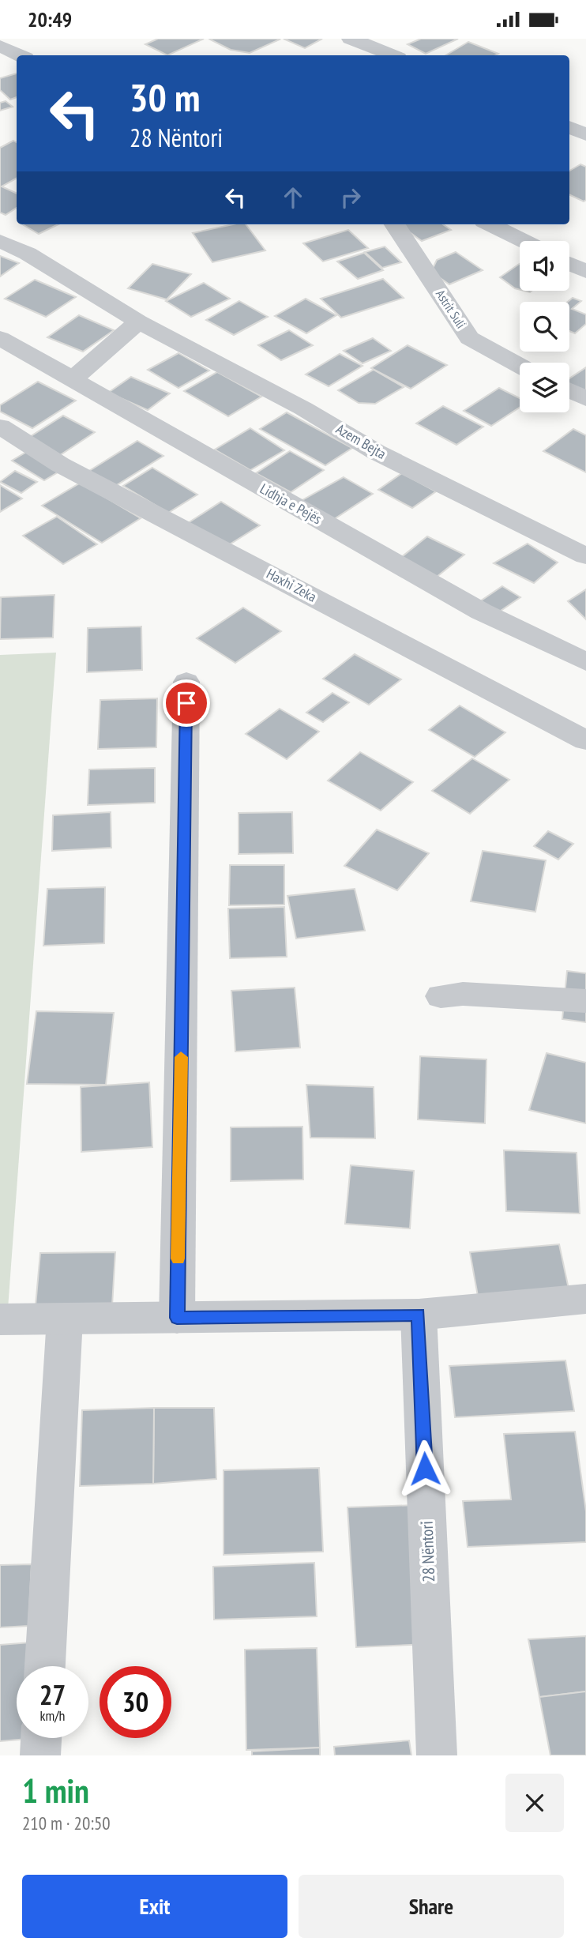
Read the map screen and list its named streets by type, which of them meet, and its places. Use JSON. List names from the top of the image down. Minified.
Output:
{"streets":{"street":["Astrit Suli","Azem Bejta","Lidhja e Pejës","Haxhi Zeka","28 Nëntori"]},"page":{"status":"20:49","turn":["30 m","28 Nëntori"],"speed":"27 km/h","limit":"30","heading":["1 min","210 m · 20:50"],"buttons":["Exit","Share"]}}
